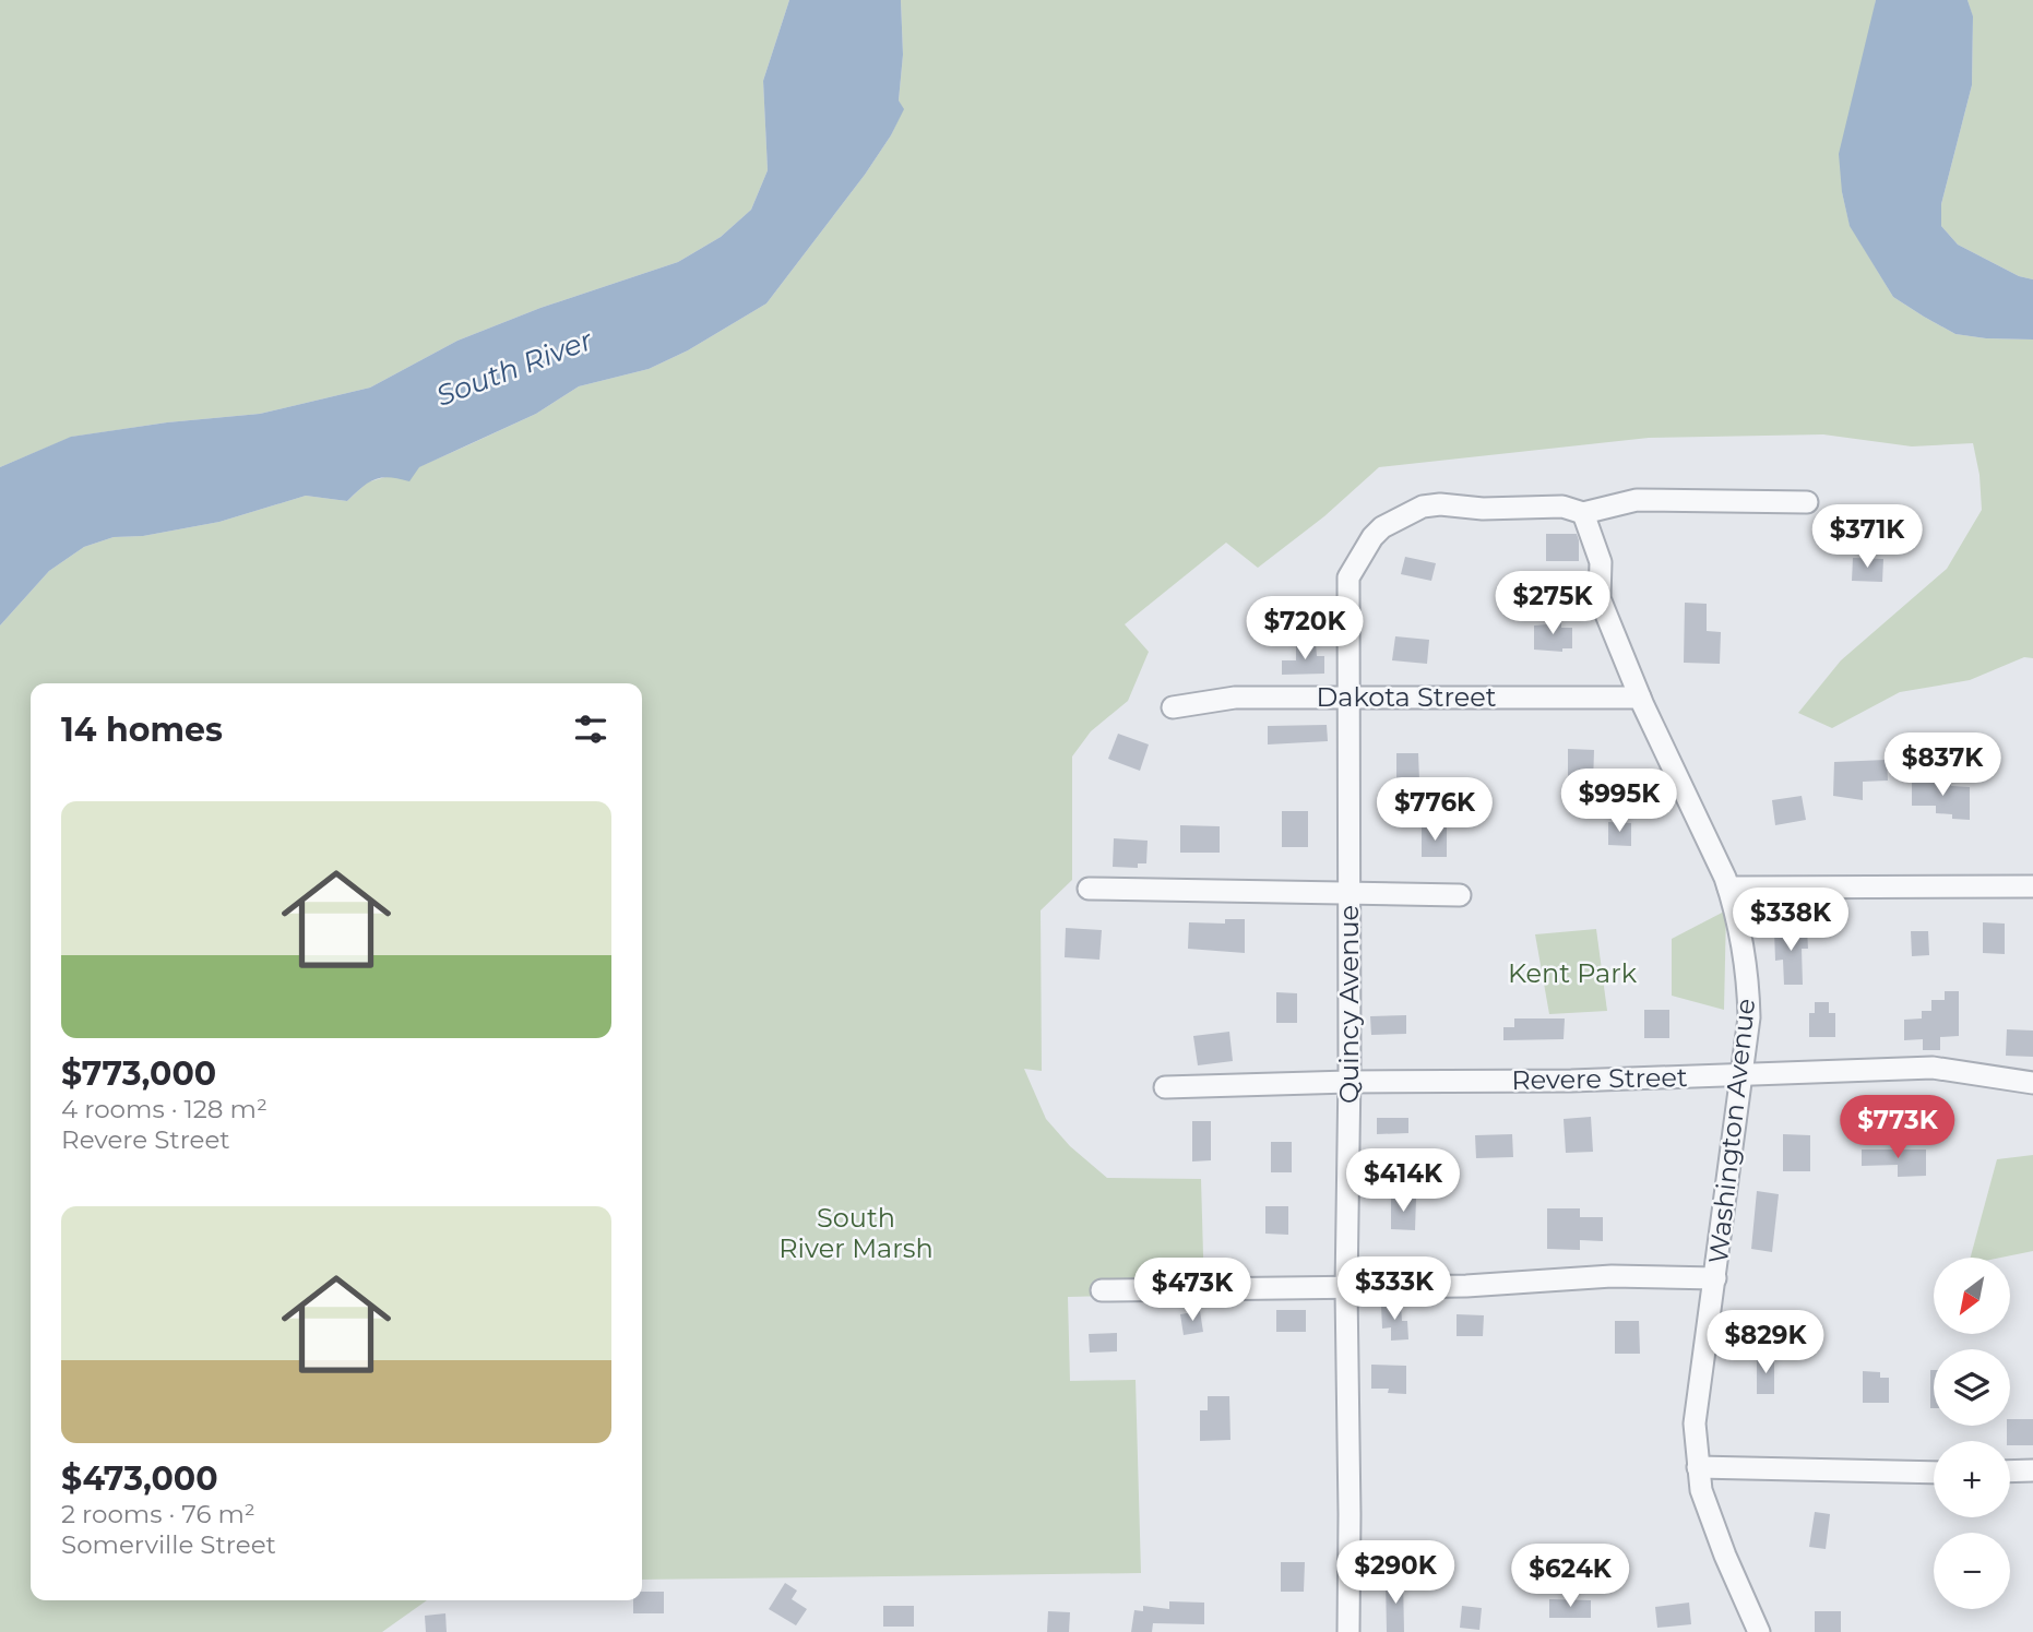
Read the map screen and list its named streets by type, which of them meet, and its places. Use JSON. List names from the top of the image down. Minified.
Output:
{"streets":{"street":["Dakota Street","Quincy Avenue","Revere Street","Washington Avenue"]},"crossings":[["Dakota Street","Quincy Avenue"],["Dakota Street","Washington Avenue"],["Quincy Avenue","Revere Street"],["Quincy Avenue","Washington Avenue"],["Revere Street","Washington Avenue"]],"water":["South River"],"parks":["Kent Park","South River Marsh"],"north":"bottom left","page":{"price":["$371K","$275K","$720K","$837K","$995K","$776K","$338K","$773K","$414K","$333K","$473K","$829K","$290K","$624K"],"heading":"14 homes","list":[{"name":"$773,000","note":"4 rooms · 128 m² · Revere Street"},{"name":"$473,000","note":"2 rooms · 76 m² · Somerville Street"}],"map_buttons":["+","−"]}}
